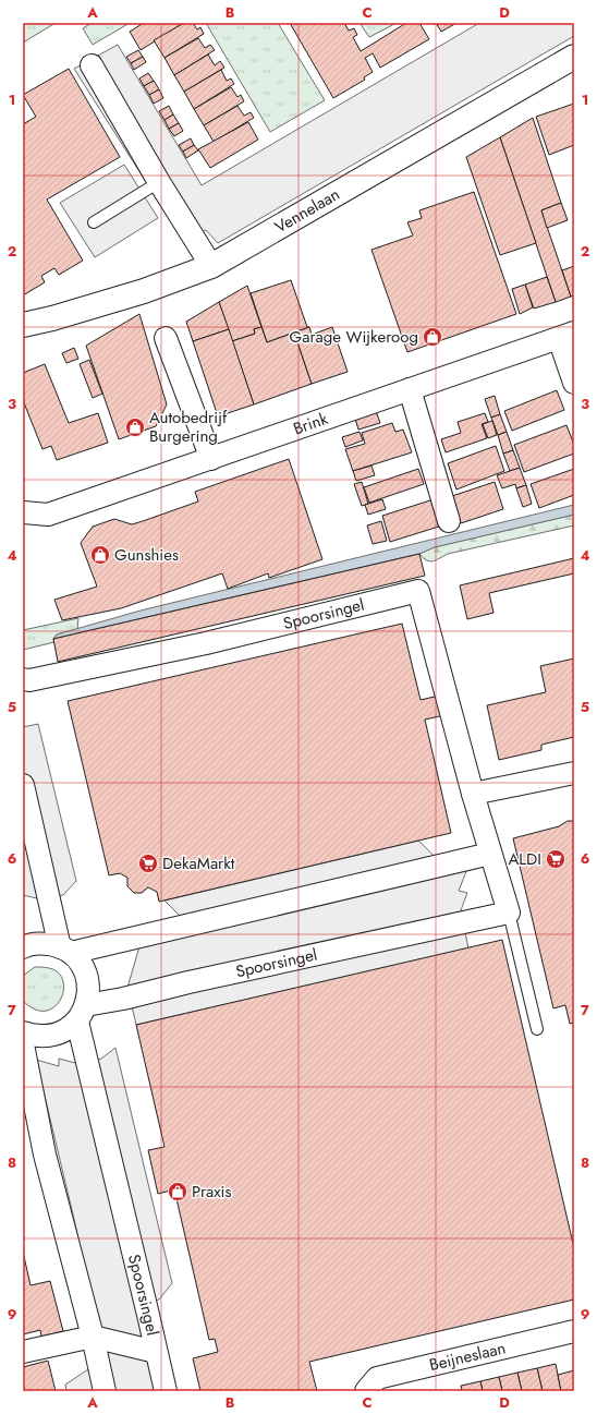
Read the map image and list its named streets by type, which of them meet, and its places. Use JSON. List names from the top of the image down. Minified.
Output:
{"streets":{"street":["Vennelaan","Brink","Spoorsingel","Beijneslaan"]},"places":{"shop":["Garage Wijkeroog","Autobedrijf Burgering","Gunshies","Praxis"],"supermarket":["ALDI","DekaMarkt"]},"grid":{"columns":["A","B","C","D"],"rows":["1","2","3","4","5","6","7","8","9"]}}
